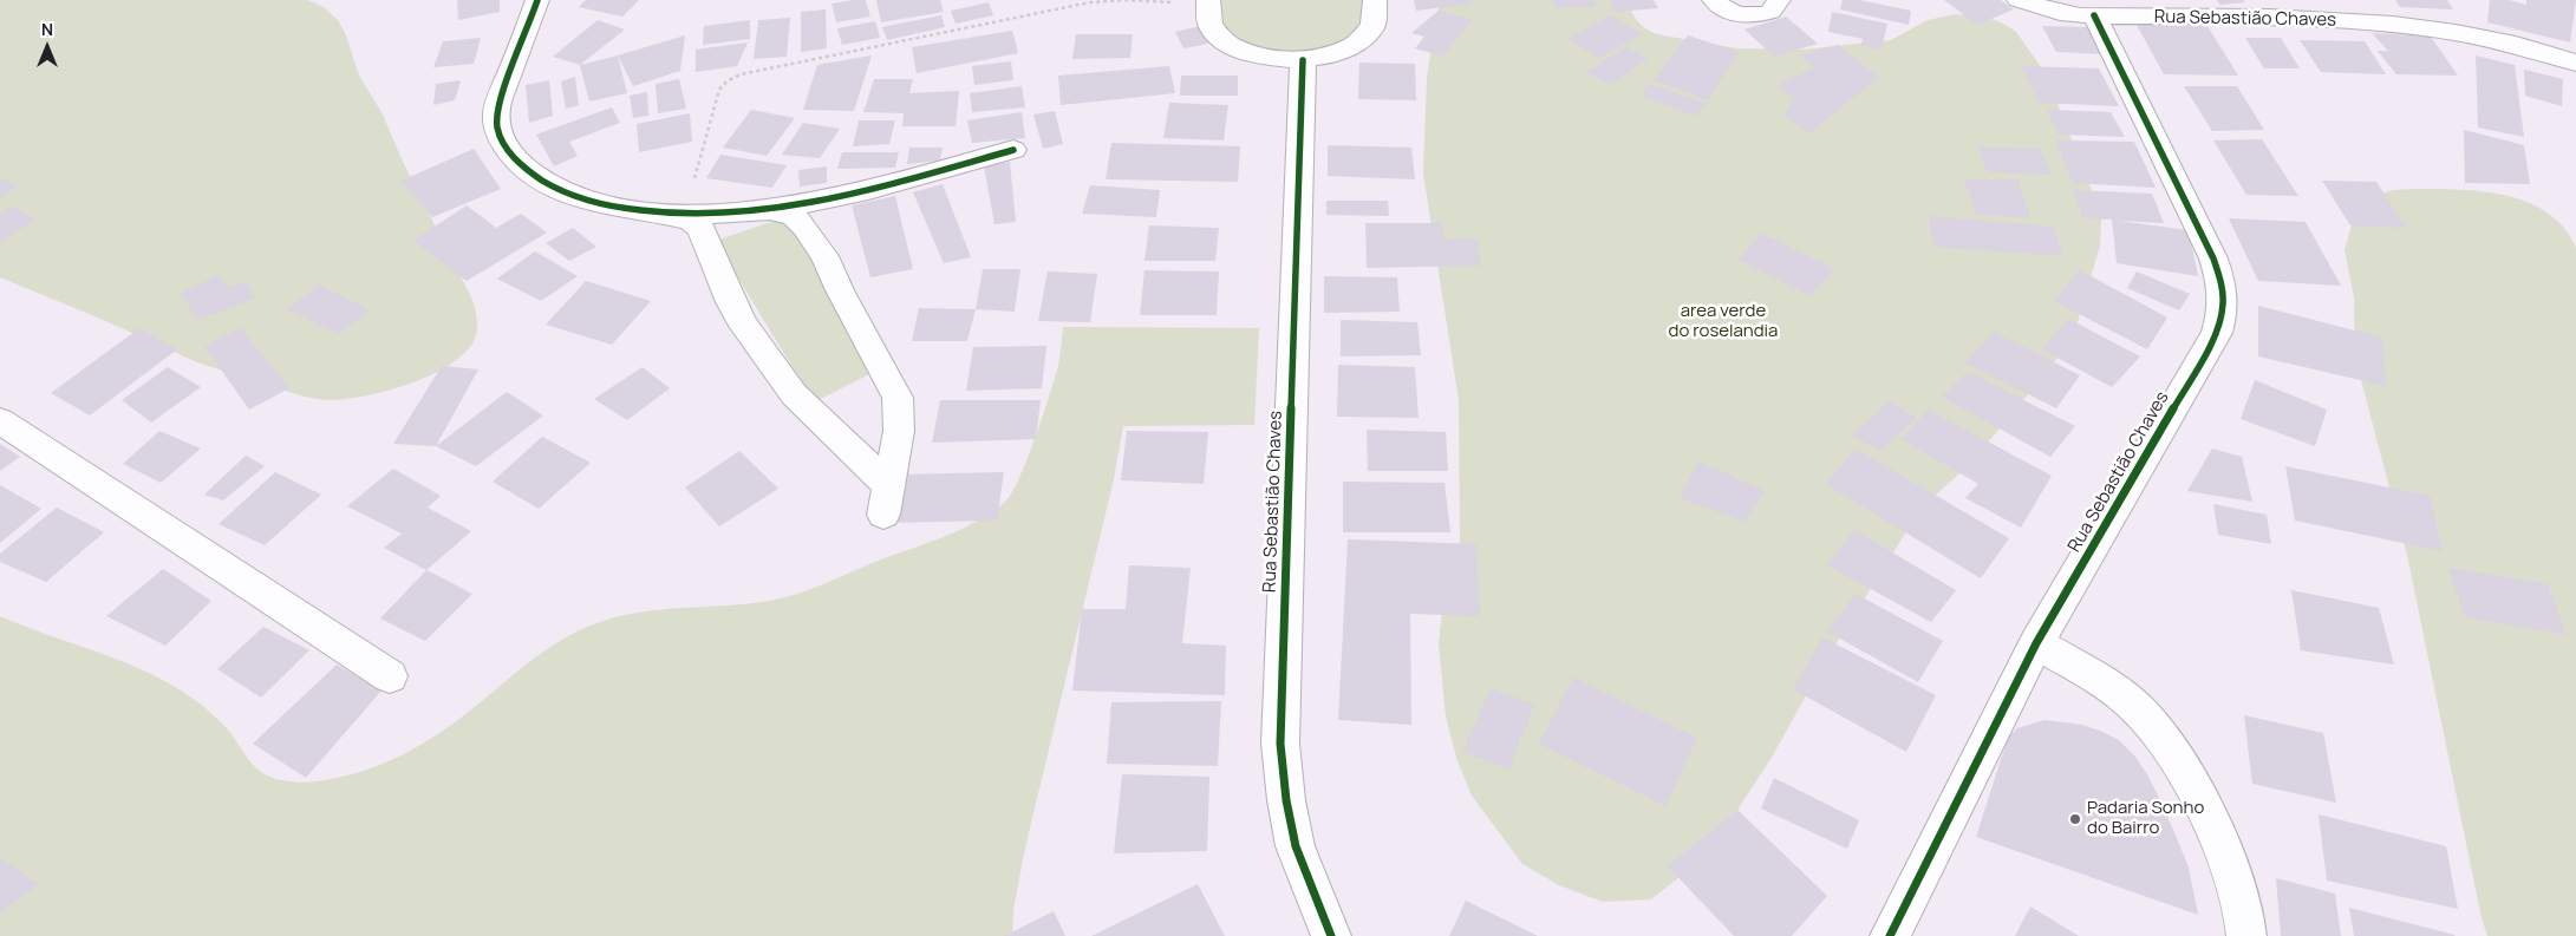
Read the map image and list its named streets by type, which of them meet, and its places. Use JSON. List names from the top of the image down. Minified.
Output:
{"streets":{"street":["Rua Sebastião Chaves"]},"parks":["area verde do roselandia"],"places":["Padaria Sonho do Bairro"],"north":"top"}
